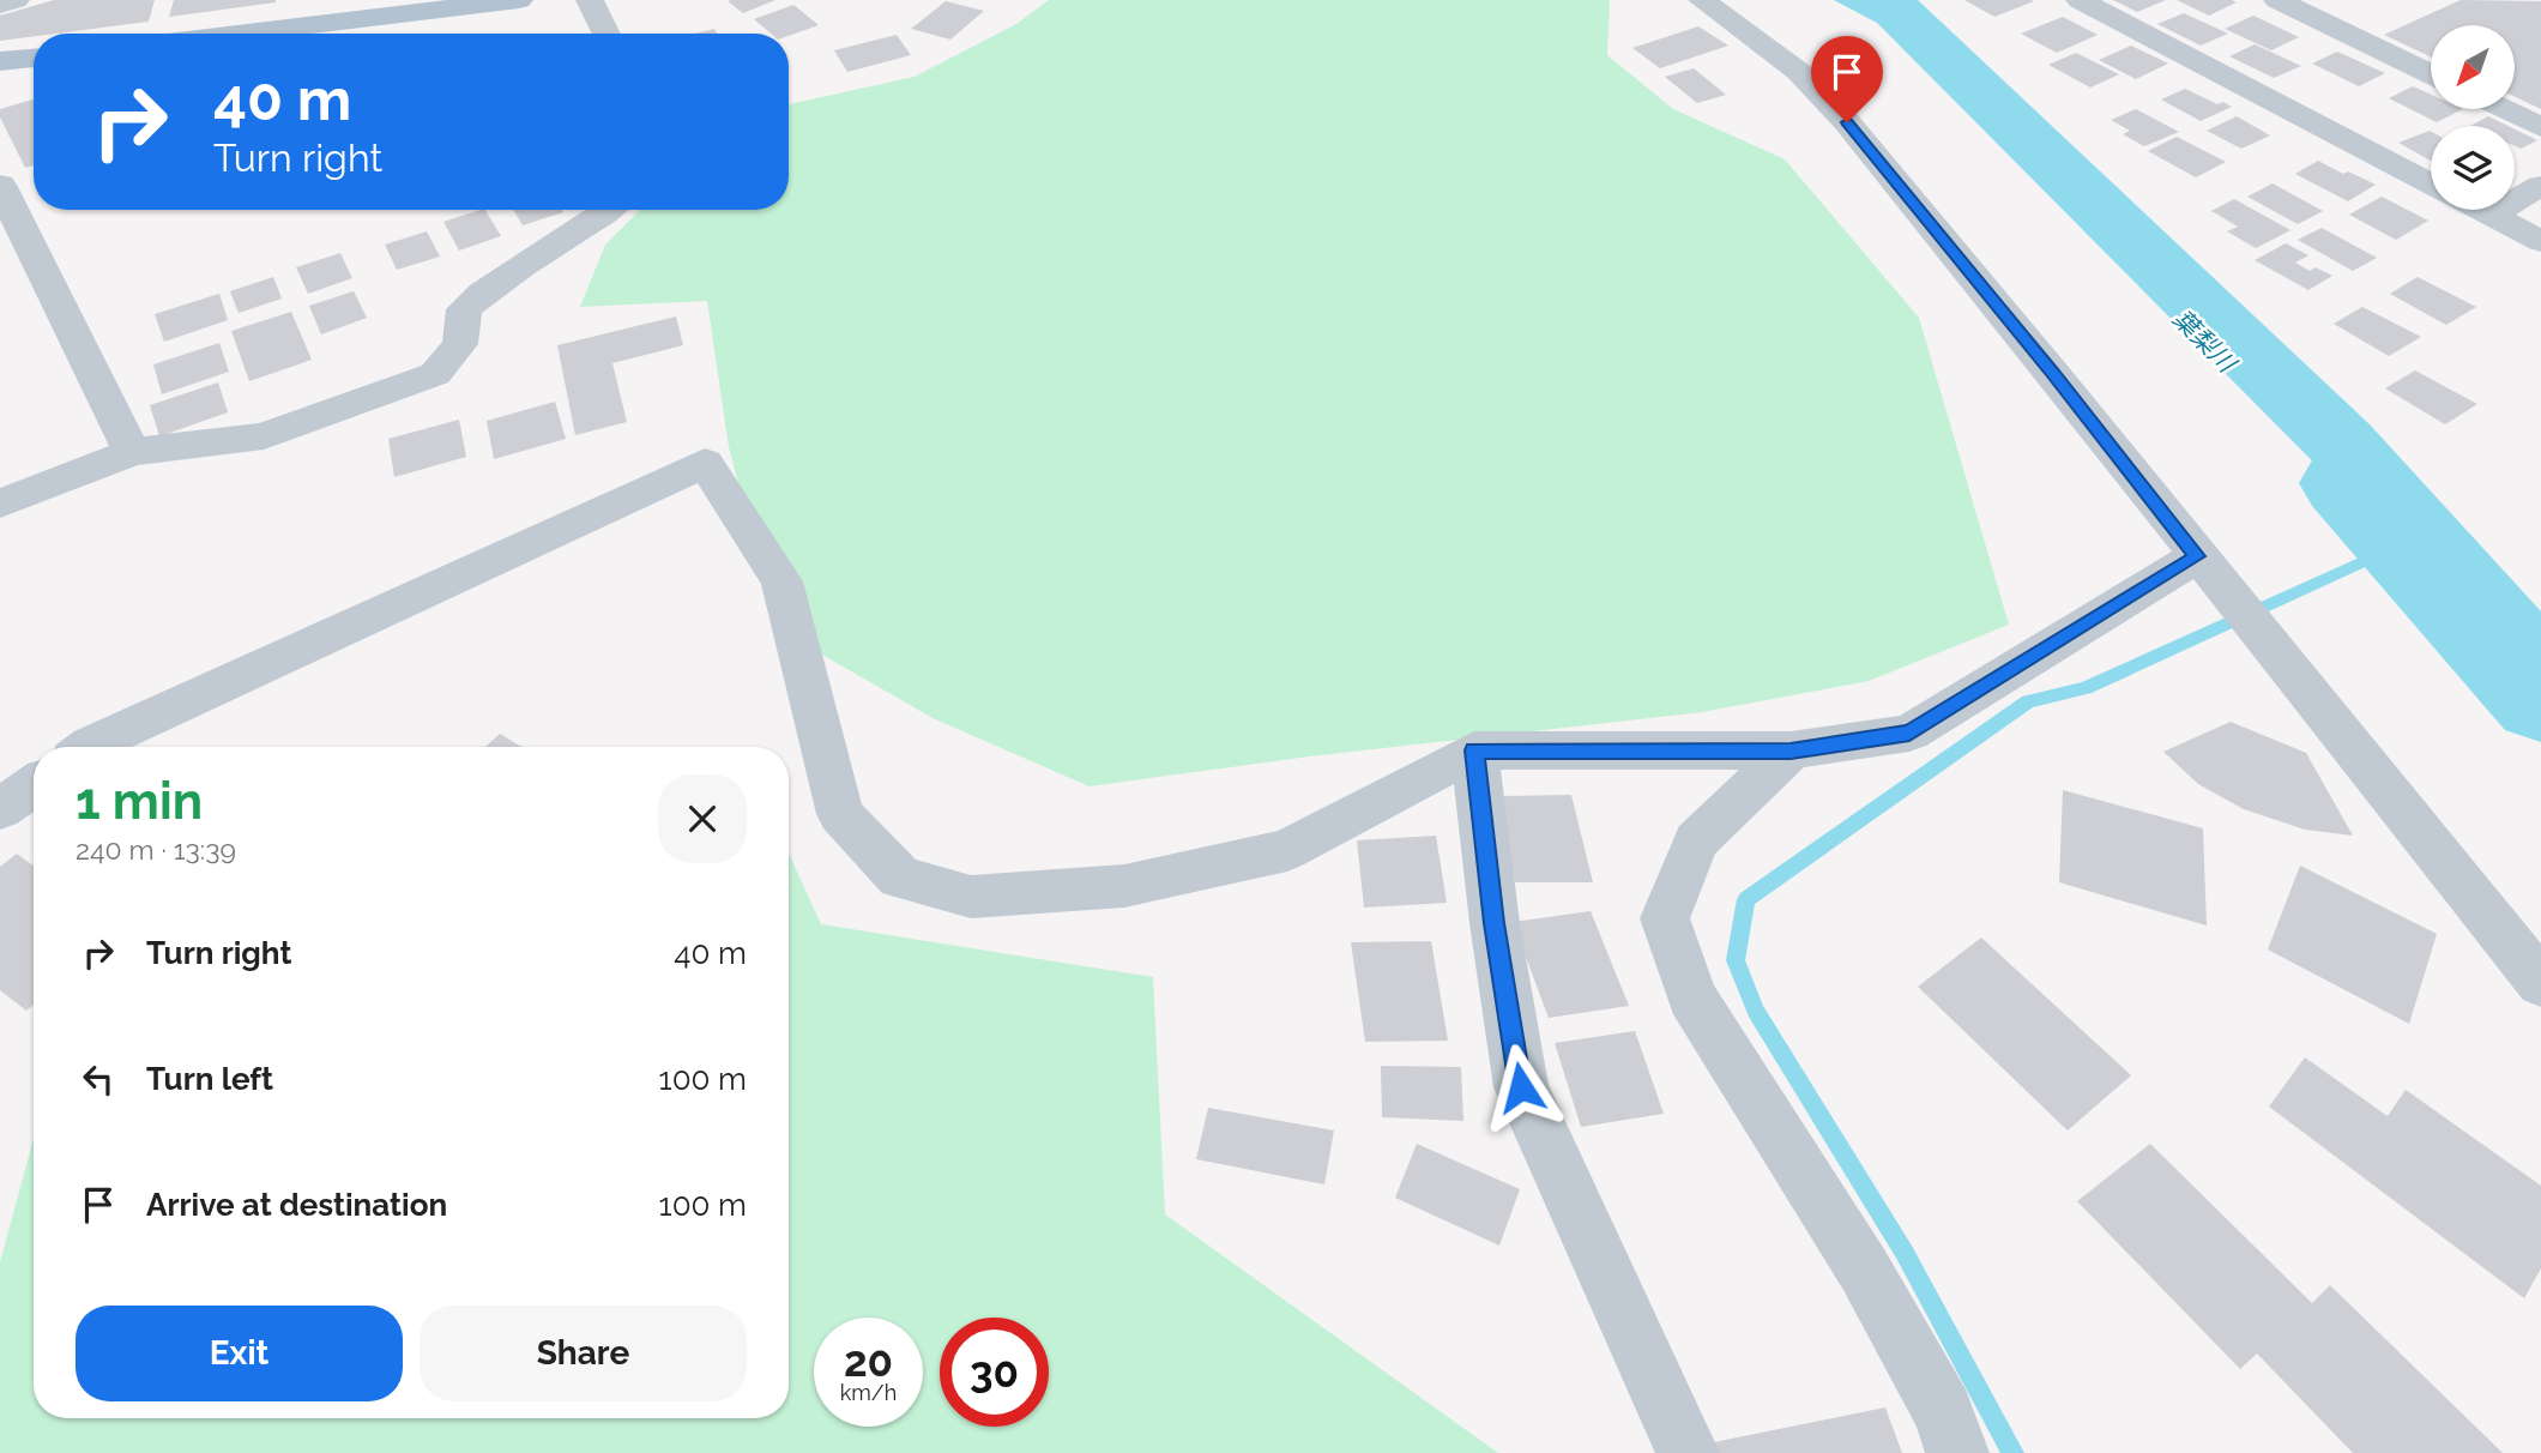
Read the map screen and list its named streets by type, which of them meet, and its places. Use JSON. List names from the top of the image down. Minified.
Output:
{"water":["葉梨川"],"north":"bottom left","page":{"turn":["40 m","Turn right"],"heading":["1 min","240 m · 13:39"],"list":[{"name":"Turn right","value":"40 m"},{"name":"Turn left","value":"100 m"},{"name":"Arrive at destination","value":"100 m"}],"buttons":["Exit","Share"],"speed":"20 km/h","limit":"30"}}
